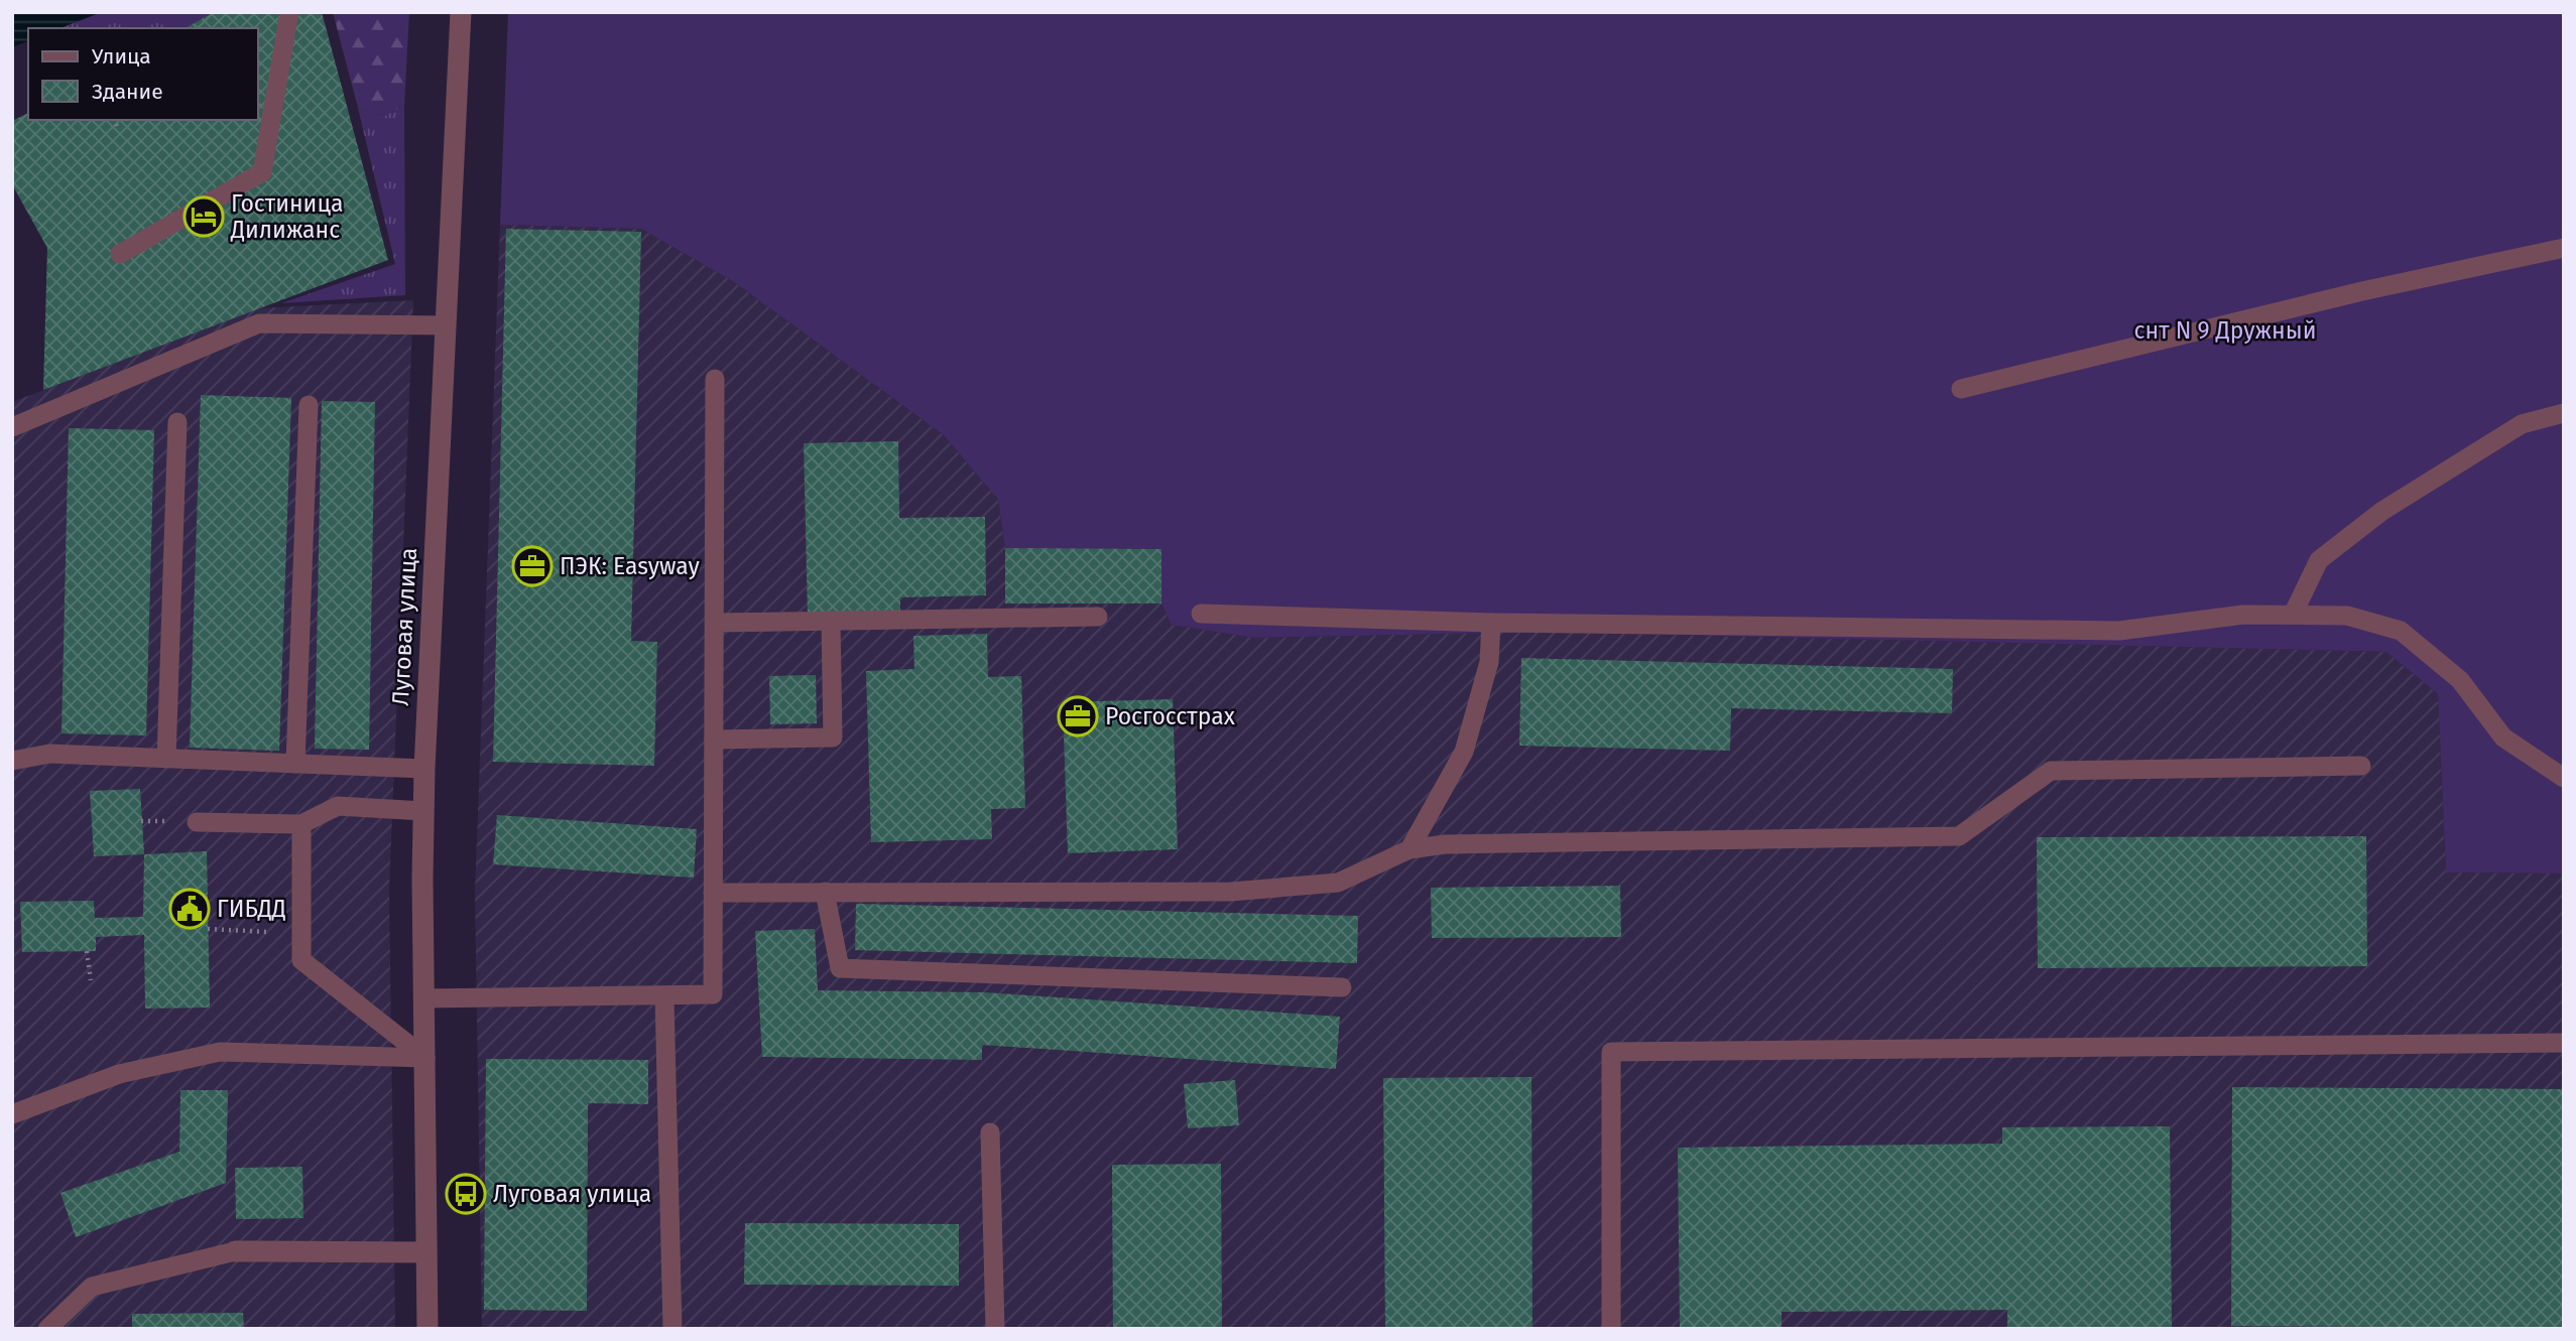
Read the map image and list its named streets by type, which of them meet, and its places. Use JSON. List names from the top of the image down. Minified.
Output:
{"streets":{"street":["Луговая улица"]},"parks":["снт N 9 Дружный"],"places":{"hotel":["Гостиница Дилижанс"],"office":["ПЭК: Easyway","Росгосстрах"],"public building":["ГИБДД"],"bus stop":["Луговая улица"]},"legend":["Улица","Здание"]}
